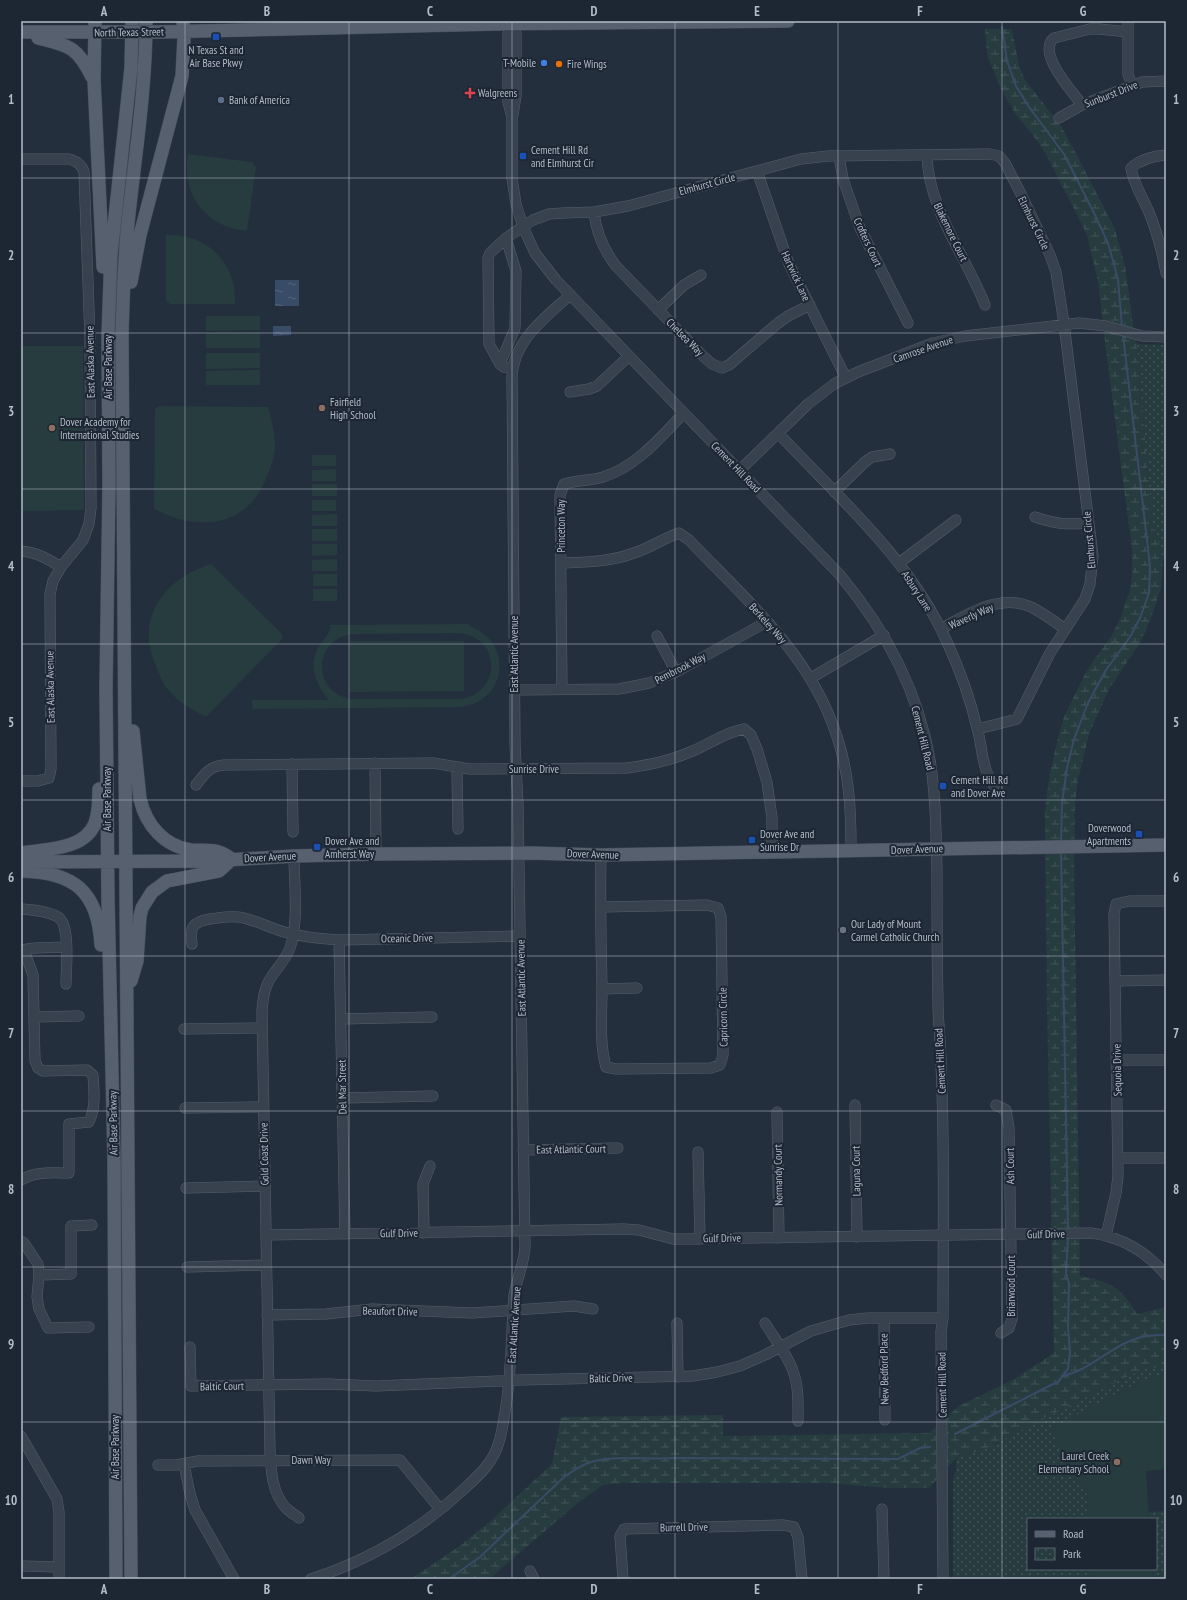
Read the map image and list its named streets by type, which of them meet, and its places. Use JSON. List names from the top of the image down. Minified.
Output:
{"streets":{"main road":["North Texas Street","Air Base Parkway","Dover Avenue"],"street":["Sunburst Drive","Elmhurst Circle","Blakemore Court","Crofters Court","Hartwick Lane","Chelsea Way","Camrose Avenue","East Alaska Avenue","Cement Hill Road","Princeton Way","Asbury Lane","Waverly Way","Berkeley Way","East Atlantic Avenue","Pembrook Way","Sunrise Drive","Oceanic Drive","Capricorn Circle","Sequoia Drive","Del Mar Street","East Atlantic Court","Gold Coast Drive","Ash Court","Laguna Court","Normandy Court","Gulf Drive","Briarwood Court","Beaufort Drive","New Bedford Place","Baltic Drive","Baltic Court","Dawn Way","Burrell Drive"]},"crossings":[["North Texas Street","Cement Hill Road"],["Elmhurst Circle","Blakemore Court"],["Elmhurst Circle","Crofters Court"],["Elmhurst Circle","Hartwick Lane"],["Elmhurst Circle","Chelsea Way"],["Elmhurst Circle","Camrose Avenue"],["Elmhurst Circle","Cement Hill Road"],["Elmhurst Circle","Asbury Lane"],["Elmhurst Circle","Waverly Way"],["Hartwick Lane","Chelsea Way"],["Hartwick Lane","Camrose Avenue"],["Camrose Avenue","Cement Hill Road"],["Camrose Avenue","Asbury Lane"],["Air Base Parkway","Dover Avenue"],["Cement Hill Road","Princeton Way"],["Cement Hill Road","East Atlantic Avenue"],["Cement Hill Road","Dover Avenue"],["Cement Hill Road","Gulf Drive"],["Cement Hill Road","Baltic Drive"],["Princeton Way","Berkeley Way"],["Princeton Way","Pembrook Way"],["Asbury Lane","Waverly Way"],["Berkeley Way","Pembrook Way"],["Berkeley Way","Dover Avenue"],["East Atlantic Avenue","Pembrook Way"],["East Atlantic Avenue","Sunrise Drive"],["East Atlantic Avenue","Dover Avenue"],["East Atlantic Avenue","Oceanic Drive"],["East Atlantic Avenue","East Atlantic Court"],["East Atlantic Avenue","Gulf Drive"],["East Atlantic Avenue","Beaufort Drive"],["East Atlantic Avenue","Baltic Drive"],["East Atlantic Avenue","Dawn Way"],["Sunrise Drive","Dover Avenue"],["Dover Avenue","Capricorn Circle"],["Dover Avenue","Gold Coast Drive"],["Oceanic Drive","Del Mar Street"],["Oceanic Drive","Gold Coast Drive"],["Sequoia Drive","Gulf Drive"],["Del Mar Street","Gulf Drive"],["Gold Coast Drive","Gulf Drive"],["Gold Coast Drive","Beaufort Drive"],["Gold Coast Drive","Baltic Drive"],["Gold Coast Drive","Baltic Court"],["Gold Coast Drive","Dawn Way"],["Ash Court","Gulf Drive"],["Ash Court","Briarwood Court"],["Laguna Court","Gulf Drive"],["Normandy Court","Gulf Drive"],["Gulf Drive","Briarwood Court"],["New Bedford Place","Baltic Drive"],["Baltic Drive","Baltic Court"]],"places":{"transit":["N Texas St and Air Base Pkwy","Cement Hill Rd and Elmhurst Cir","Cement Hill Rd and Dover Ave","Doverwood Apartments","Dover Ave and Sunrise Dr","Dover Ave and Amherst Way"],"other":["T-Mobile","Fire Wings","Bank of America","Fairfield High School","Dover Academy for International Studies","Our Lady of Mount Carmel Catholic Church","Laurel Creek Elementary School"],"health":["Walgreens"]},"legend":["Road","Park"],"grid":{"columns":["A","B","C","D","E","F","G"],"rows":["1","2","3","4","5","6","7","8","9","10"]}}
